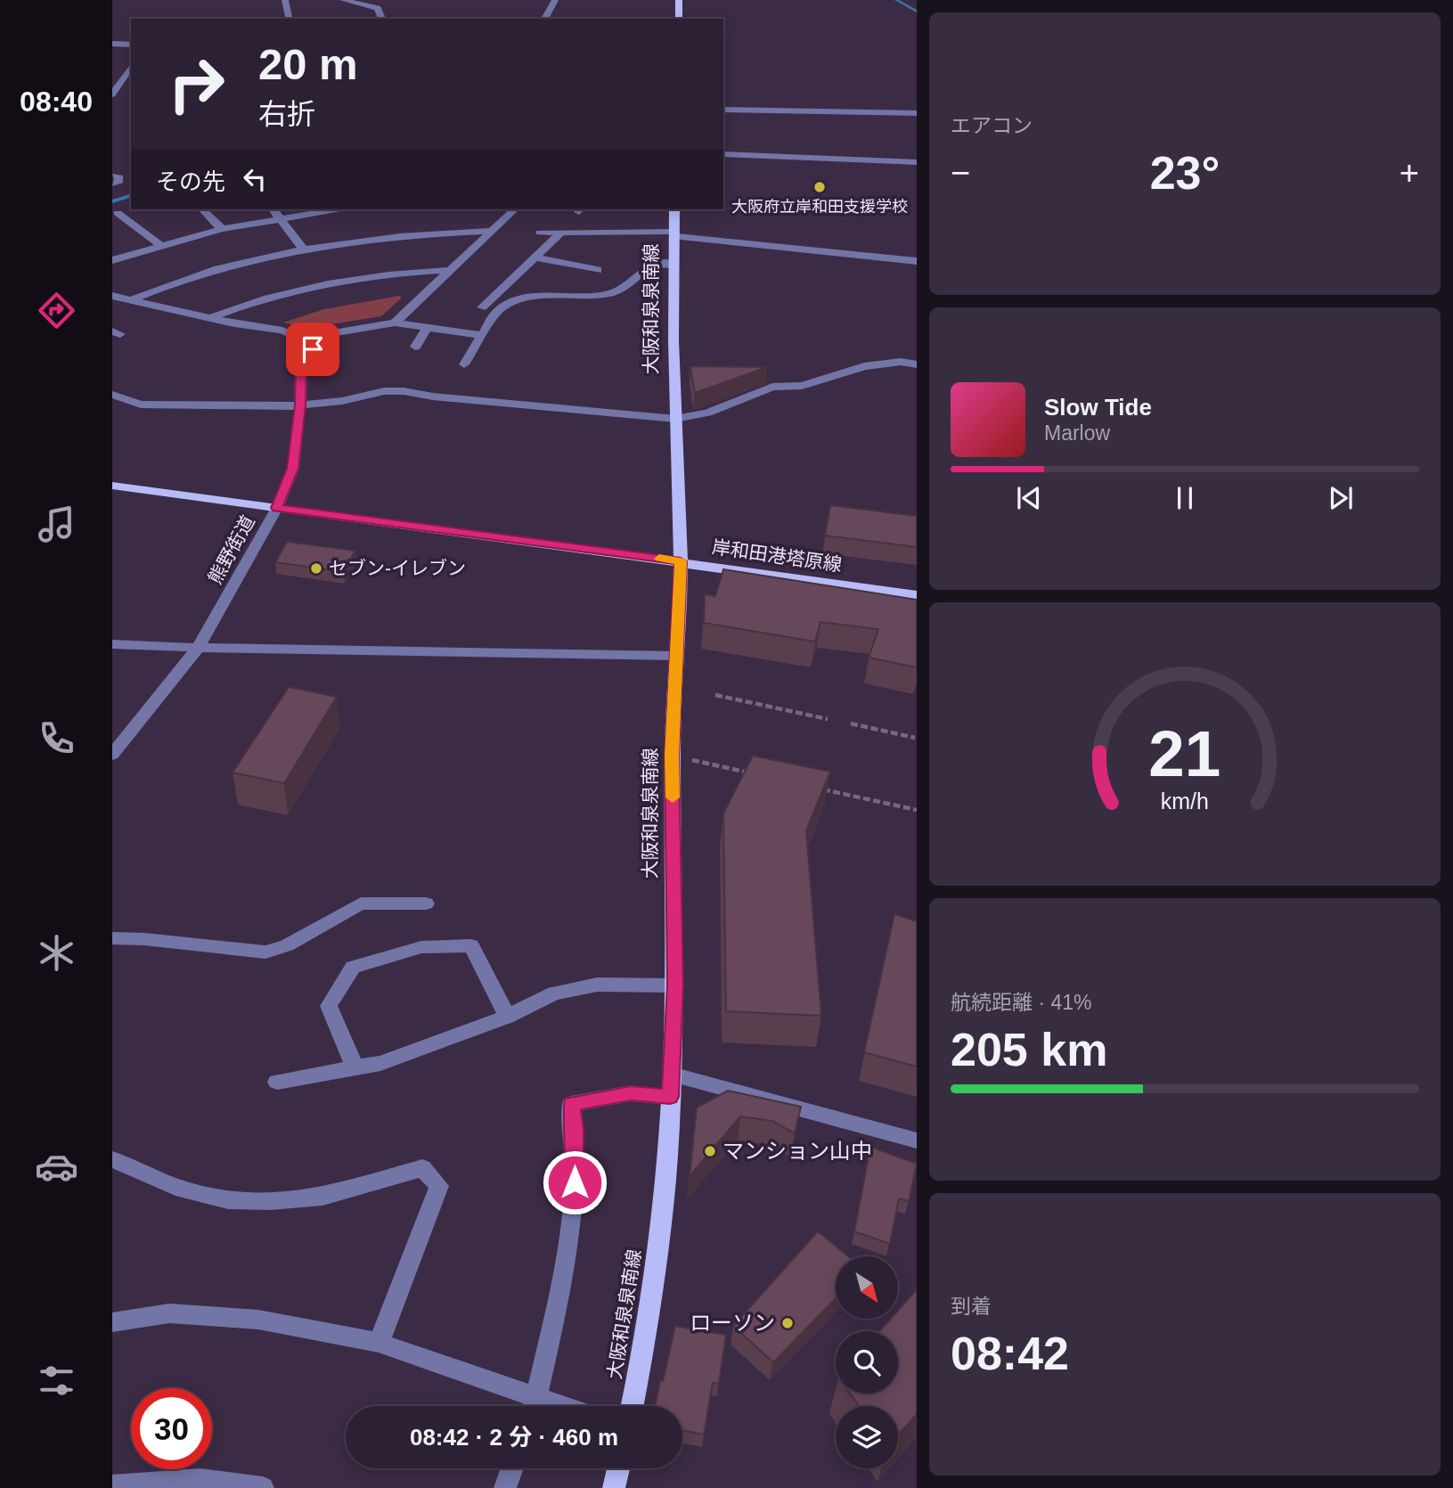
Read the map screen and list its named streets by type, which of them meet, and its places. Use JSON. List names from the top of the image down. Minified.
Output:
{"streets":{"main road":["大阪和泉泉南線","岸和田港塔原線"],"street":["熊野街道"]},"crossings":[["大阪和泉泉南線","岸和田港塔原線"],["熊野街道","岸和田港塔原線"]],"places":["大阪府立岸和田支援学校","セブン-イレブン","マンション山中","ローソン"],"north":"bottom right","page":{"tabs":"08:40","tile":["エアコン",["航続距離 · 41%","205 km"],["到着","08:42"]],"turn":["20 m","右折"],"heat":["−","23°","+"],"then":"その先","song":["Slow Tide","Marlow"],"limit":"30","trip":"08:42 · 2 分 · 460 m","gauge":["21","km/h"]}}
